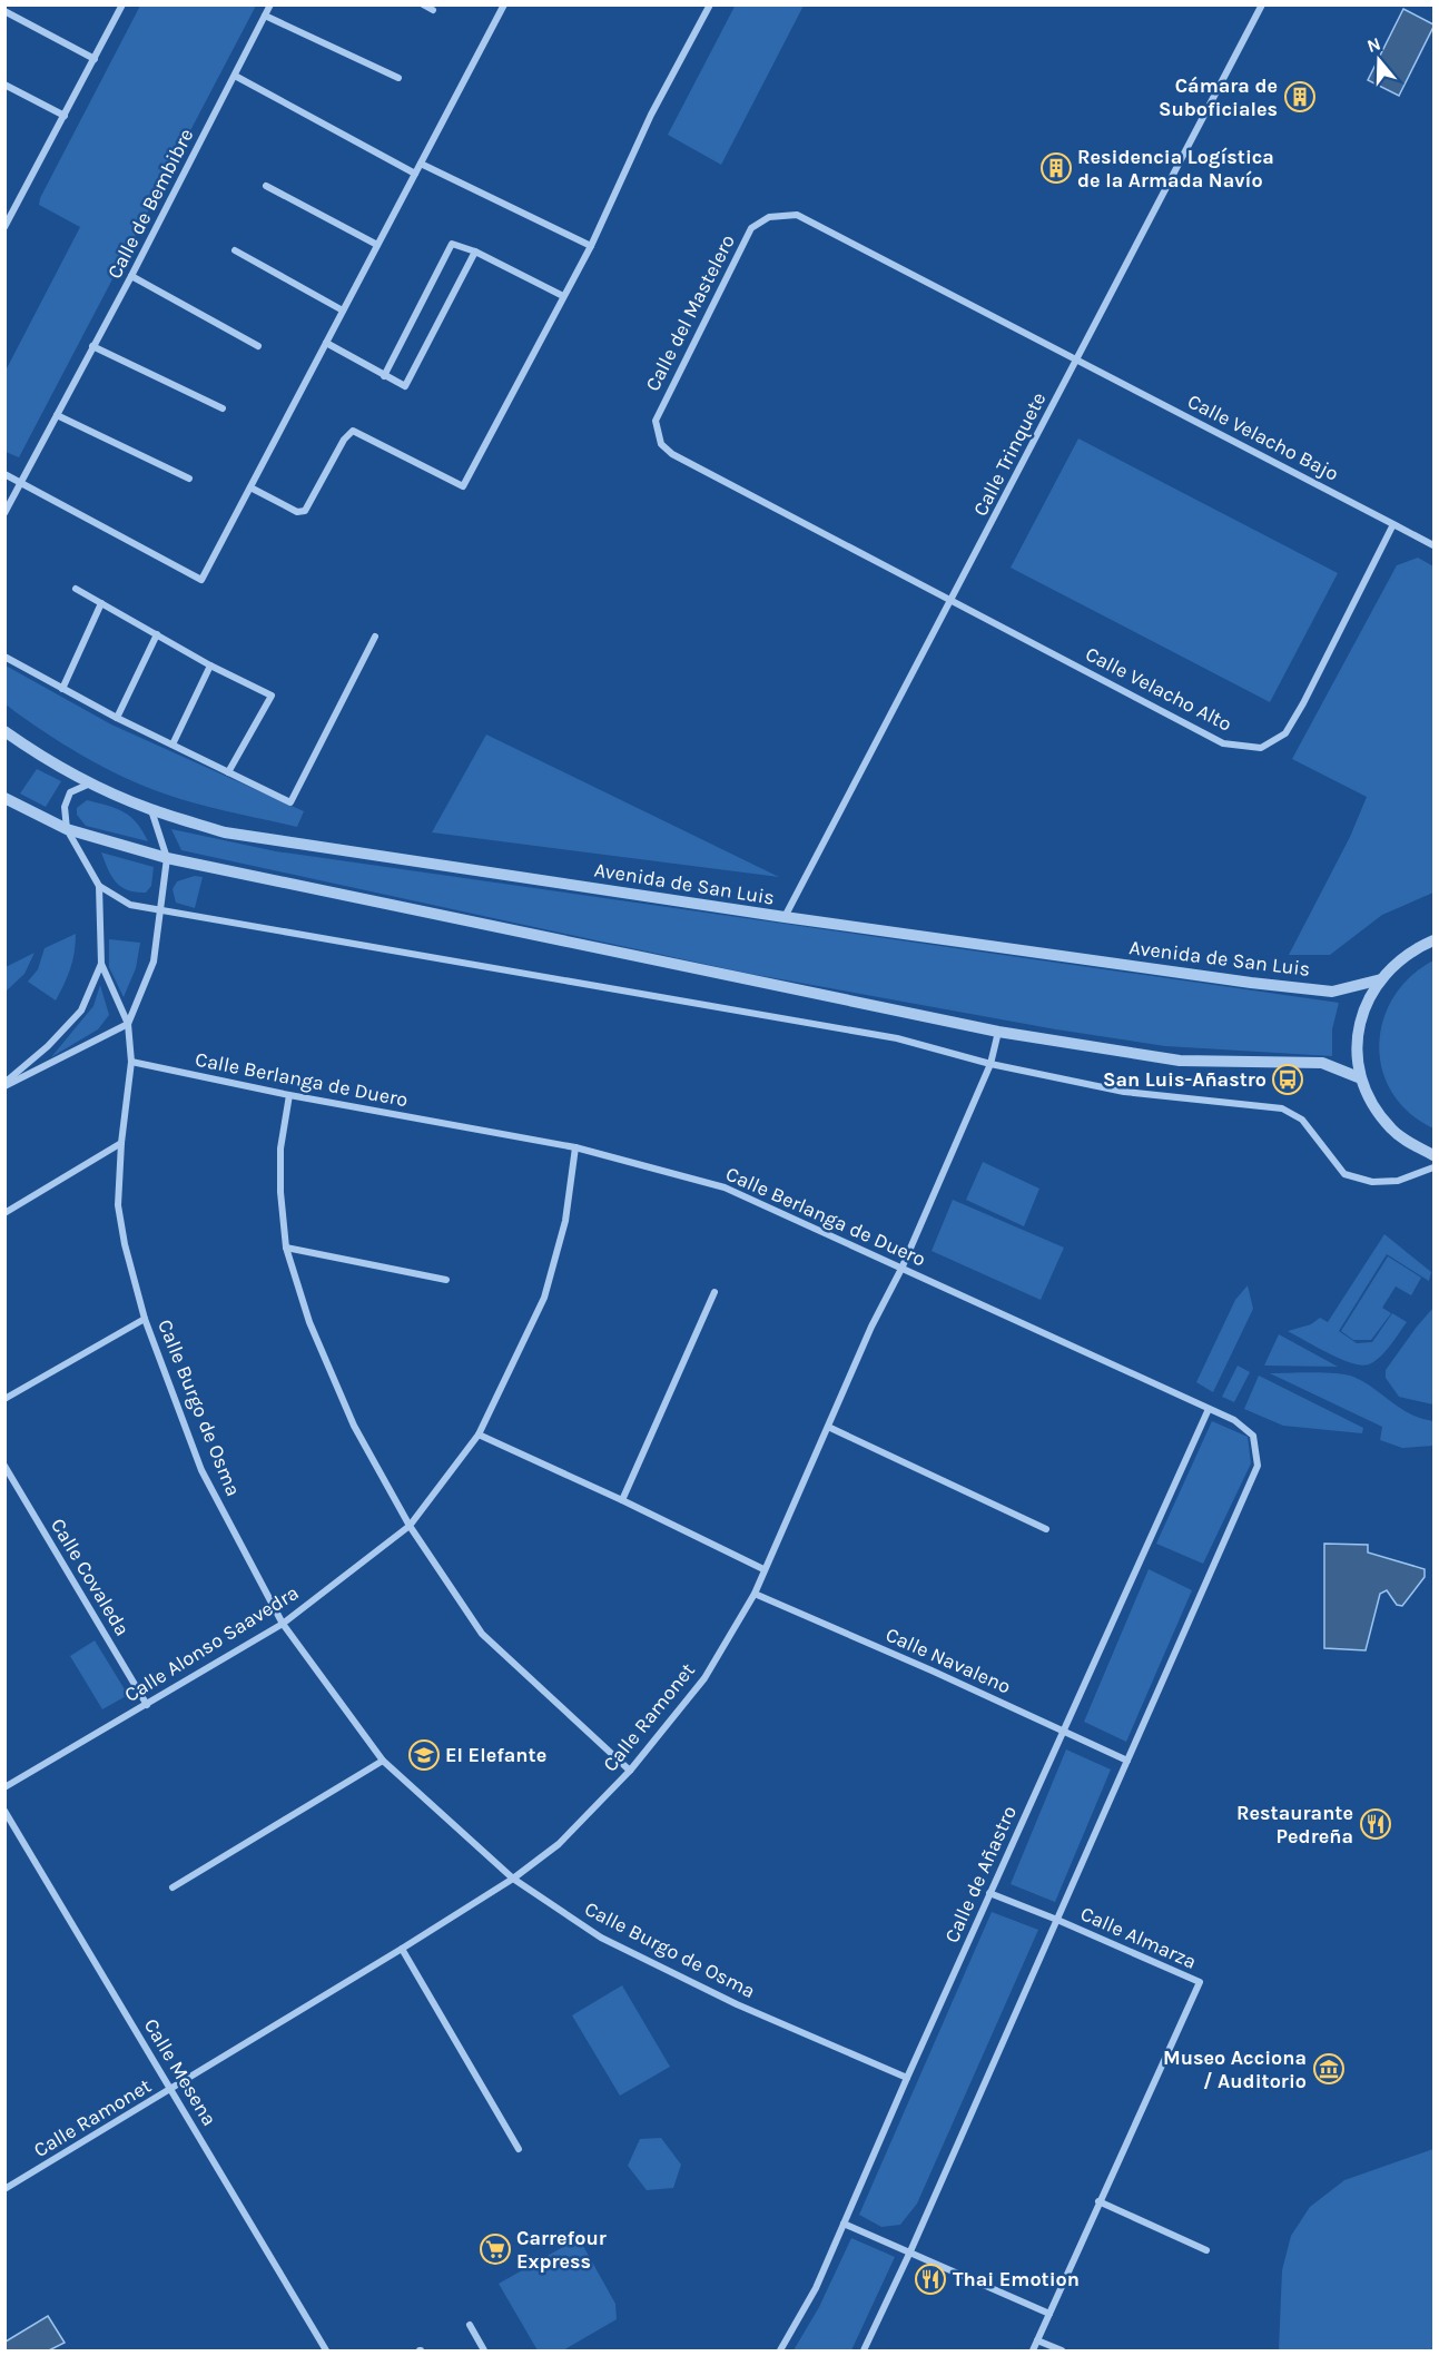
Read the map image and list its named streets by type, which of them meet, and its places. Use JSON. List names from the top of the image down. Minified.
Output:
{"streets":{"street":["Calle de Bembibre","Calle del Mastelero","Calle Velacho Bajo","Calle Trinquete","Calle Velacho Alto","Avenida de San Luis","Calle Berlanga de Duero","Calle Burgo de Osma","Calle Covaleda","Calle Alonso Saavedra","Calle Navaleno","Calle Ramonet","Calle de Añastro","Calle Almarza","Calle Mesena"]},"crossings":[["Calle del Mastelero","Calle Velacho Bajo"],["Calle del Mastelero","Calle Trinquete"],["Calle del Mastelero","Calle Velacho Alto"],["Calle Velacho Bajo","Calle Trinquete"],["Calle Velacho Bajo","Calle Velacho Alto"],["Calle Trinquete","Calle Velacho Alto"],["Calle Trinquete","Avenida de San Luis"],["Calle Berlanga de Duero","Calle Burgo de Osma"],["Calle Berlanga de Duero","Calle Alonso Saavedra"],["Calle Berlanga de Duero","Calle Navaleno"],["Calle Berlanga de Duero","Calle Ramonet"],["Calle Berlanga de Duero","Calle de Añastro"],["Calle Burgo de Osma","Calle Alonso Saavedra"],["Calle Burgo de Osma","Calle Ramonet"],["Calle Burgo de Osma","Calle de Añastro"],["Calle Covaleda","Calle Alonso Saavedra"],["Calle Navaleno","Calle Ramonet"],["Calle Navaleno","Calle de Añastro"],["Calle Ramonet","Calle Mesena"],["Calle de Añastro","Calle Almarza"]],"places":{"building":["Cámara de Suboficiales","Residencia Logística de la Armada Navío"],"bus stop":["San Luis-Añastro"],"school or university":["El Elefante"],"restaurant":["Restaurante Pedreña","Thai Emotion"],"museum":["Museo Acciona / Auditorio"],"supermarket":["Carrefour Express"]},"north":"top"}
